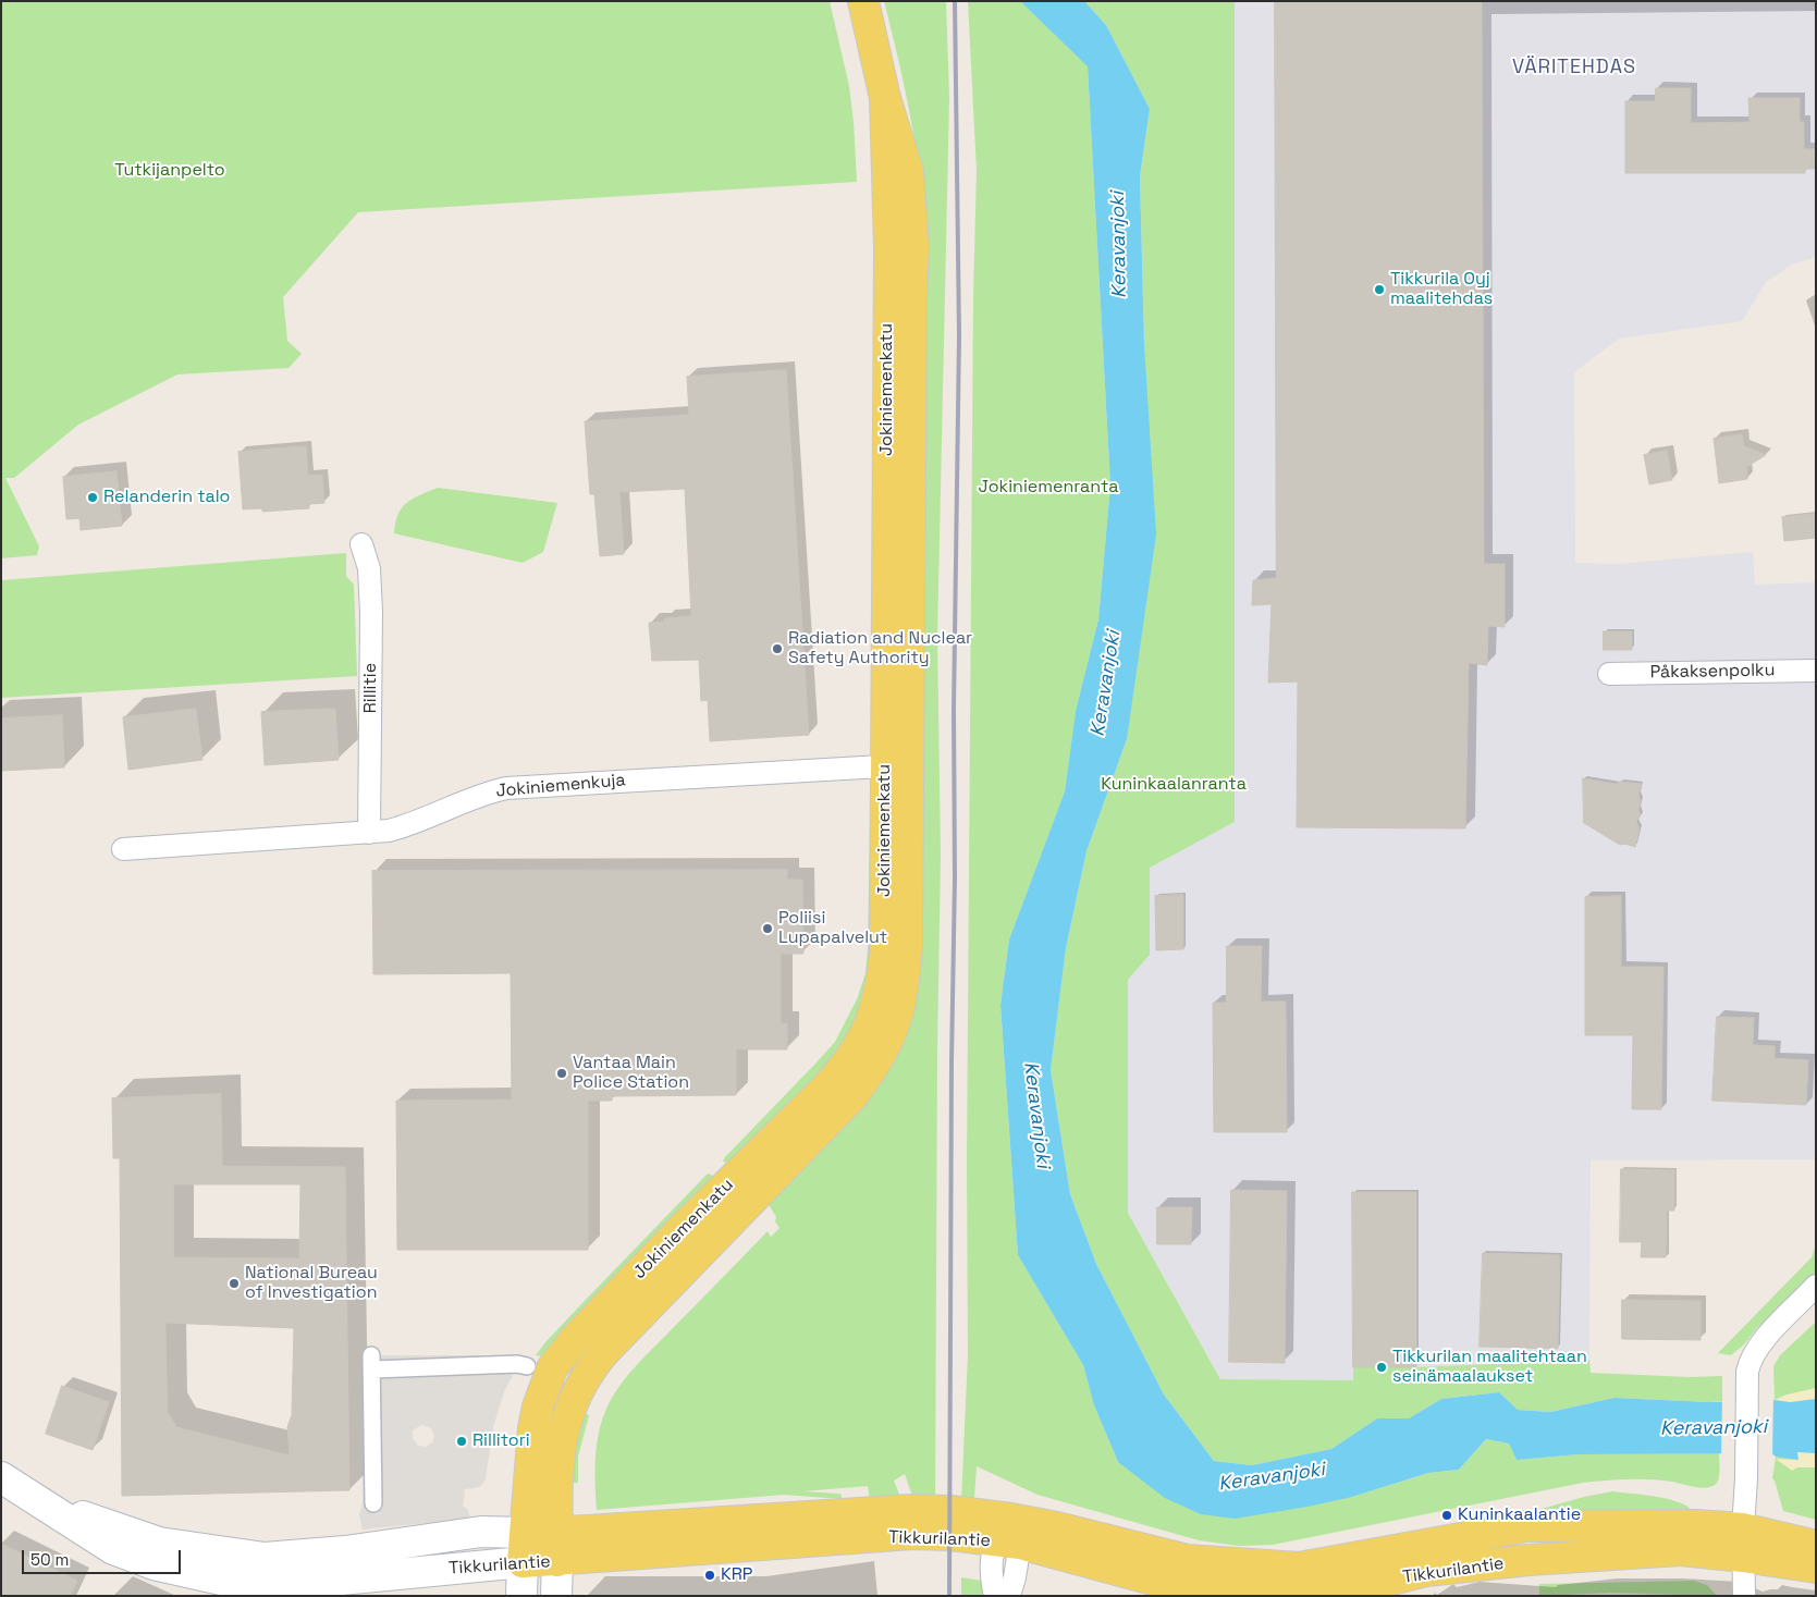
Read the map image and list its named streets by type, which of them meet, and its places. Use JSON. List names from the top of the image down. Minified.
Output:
{"streets":{"main road":["Jokiniemenkatu","Tikkurilantie"],"street":["Påkaksenpolku","Rillitie","Jokiniemenkuja"]},"crossings":[["Jokiniemenkatu","Jokiniemenkuja"],["Jokiniemenkatu","Tikkurilantie"],["Rillitie","Jokiniemenkuja"]],"districts":["VÄRITEHDAS"],"water":["Keravanjoki"],"parks":["Tutkijanpelto","Jokiniemenranta","Kuninkaalanranta"],"places":["Tikkurila Oyj maalitehdas","Relanderin talo","Radiation and Nuclear Safety Authority","Poliisi Lupapalvelut","Vantaa Main Police Station","National Bureau of Investigation","Tikkurilan maalitehtaan seinämaalaukset","Rillitori","Kuninkaalantie","KRP"],"scale_bar":"50 m"}
